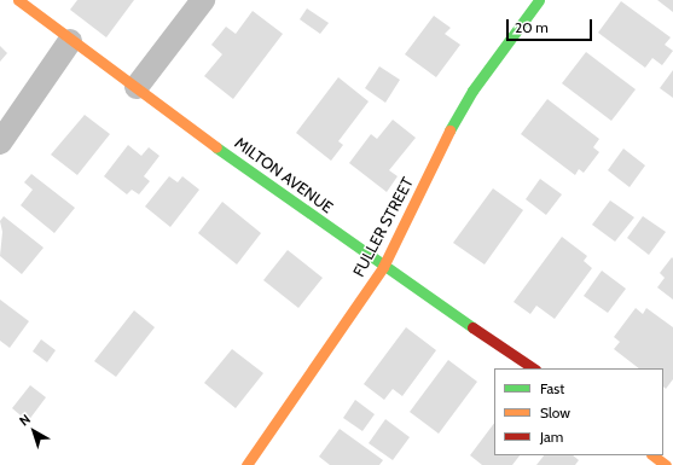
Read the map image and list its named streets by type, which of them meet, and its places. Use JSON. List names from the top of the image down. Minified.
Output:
{"streets":{"street":["MILTON AVENUE","FULLER STREET"]},"crossings":[["MILTON AVENUE","FULLER STREET"]],"legend":["Fast","Slow","Jam"],"scale_bar":"20 m","north":"top left"}
